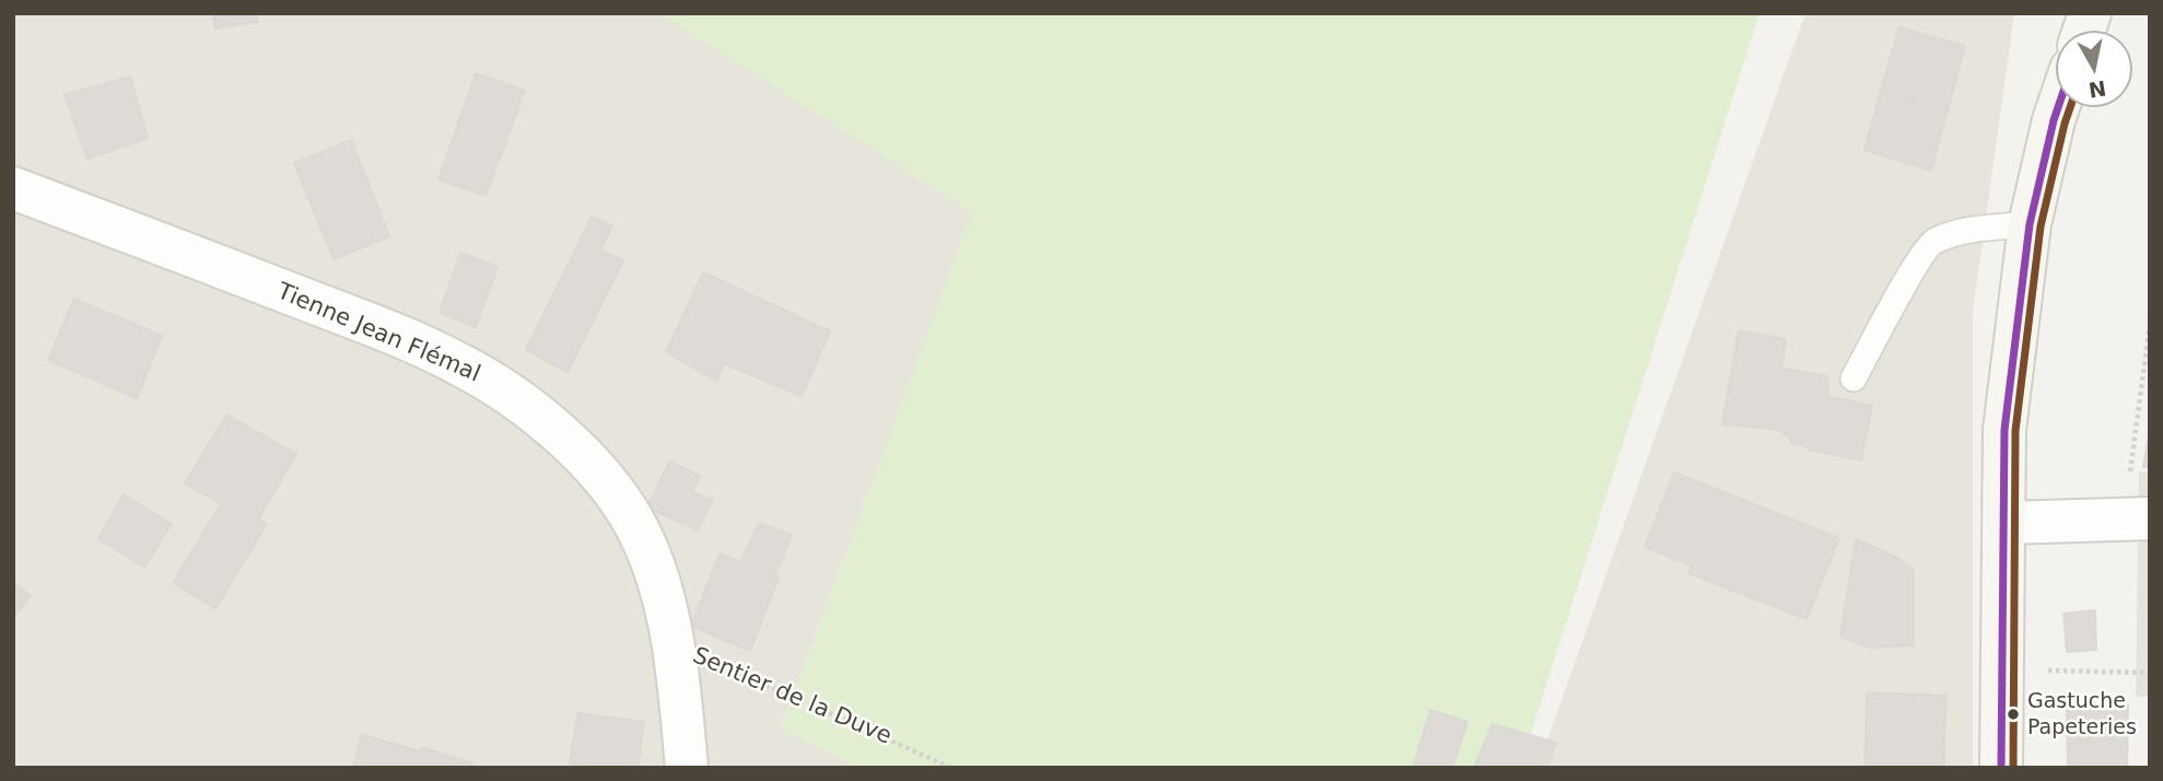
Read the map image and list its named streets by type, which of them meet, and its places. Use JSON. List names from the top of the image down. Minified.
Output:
{"streets":{"street":["Tienne Jean Flémal"],"path":["Sentier de la Duve"]},"crossings":[["Tienne Jean Flémal","Sentier de la Duve"]],"places":["Gastuche Papeteries"],"north":"bottom"}
